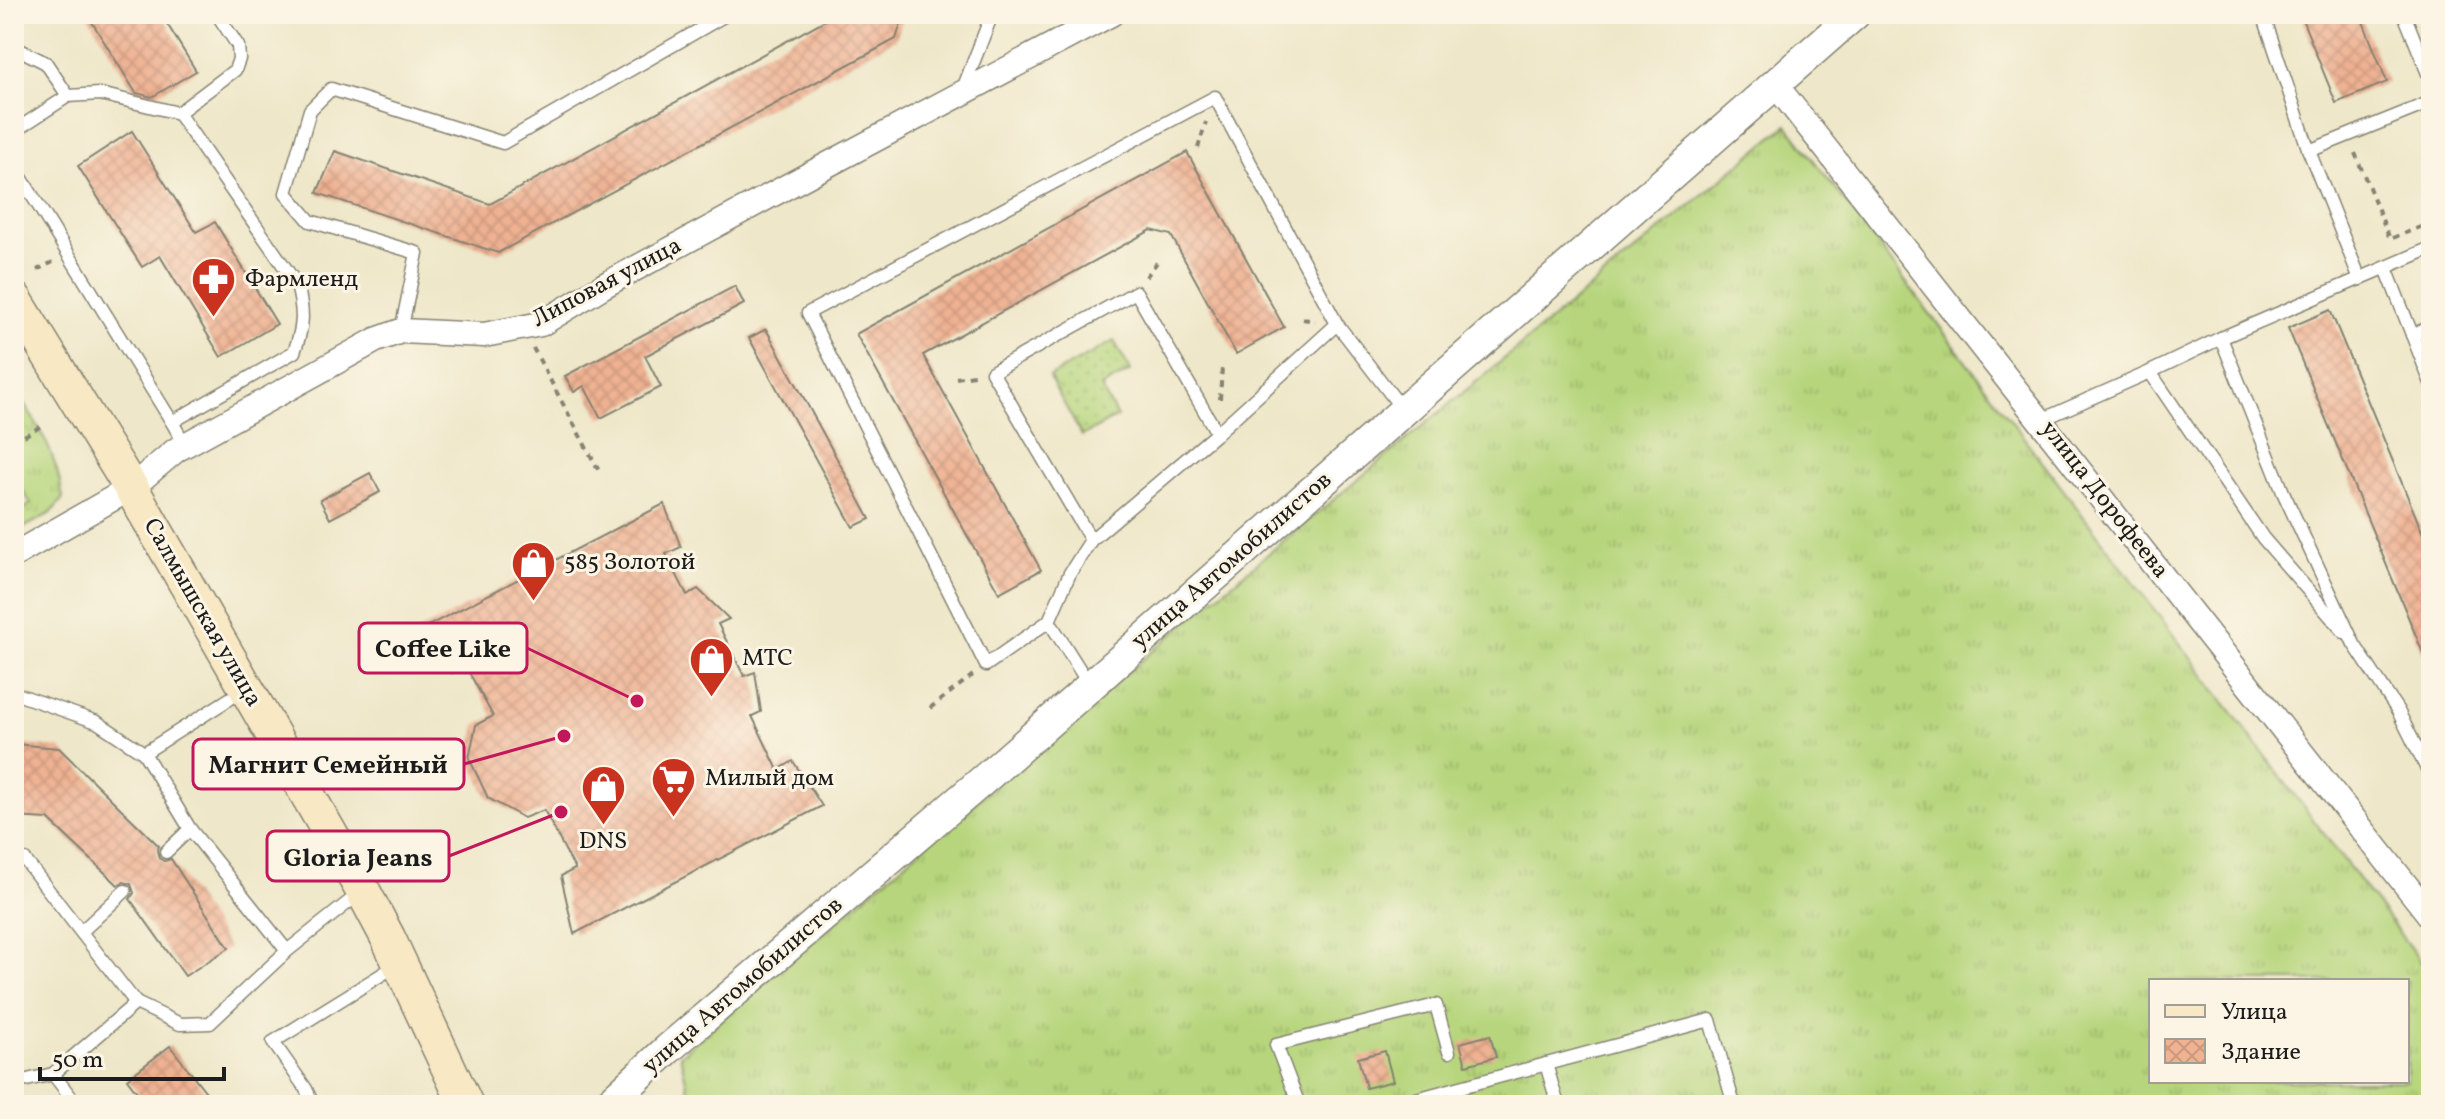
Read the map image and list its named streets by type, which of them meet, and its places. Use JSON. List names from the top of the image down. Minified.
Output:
{"streets":{"main road":["Салмышская улица"],"street":["Липовая улица","улица Дорофеева","улица Автомобилистов"]},"crossings":[["Липовая улица","Салмышская улица"],["улица Дорофеева","улица Автомобилистов"]],"places":{"pharmacy":["Фармленд"],"shop":["585 Золотой","МТС","DNS"],"other":["Coffee Like","Магнит Семейный","Gloria Jeans"],"supermarket":["Милый дом"]},"legend":["Улица","Здание"],"scale_bar":"50 m"}
